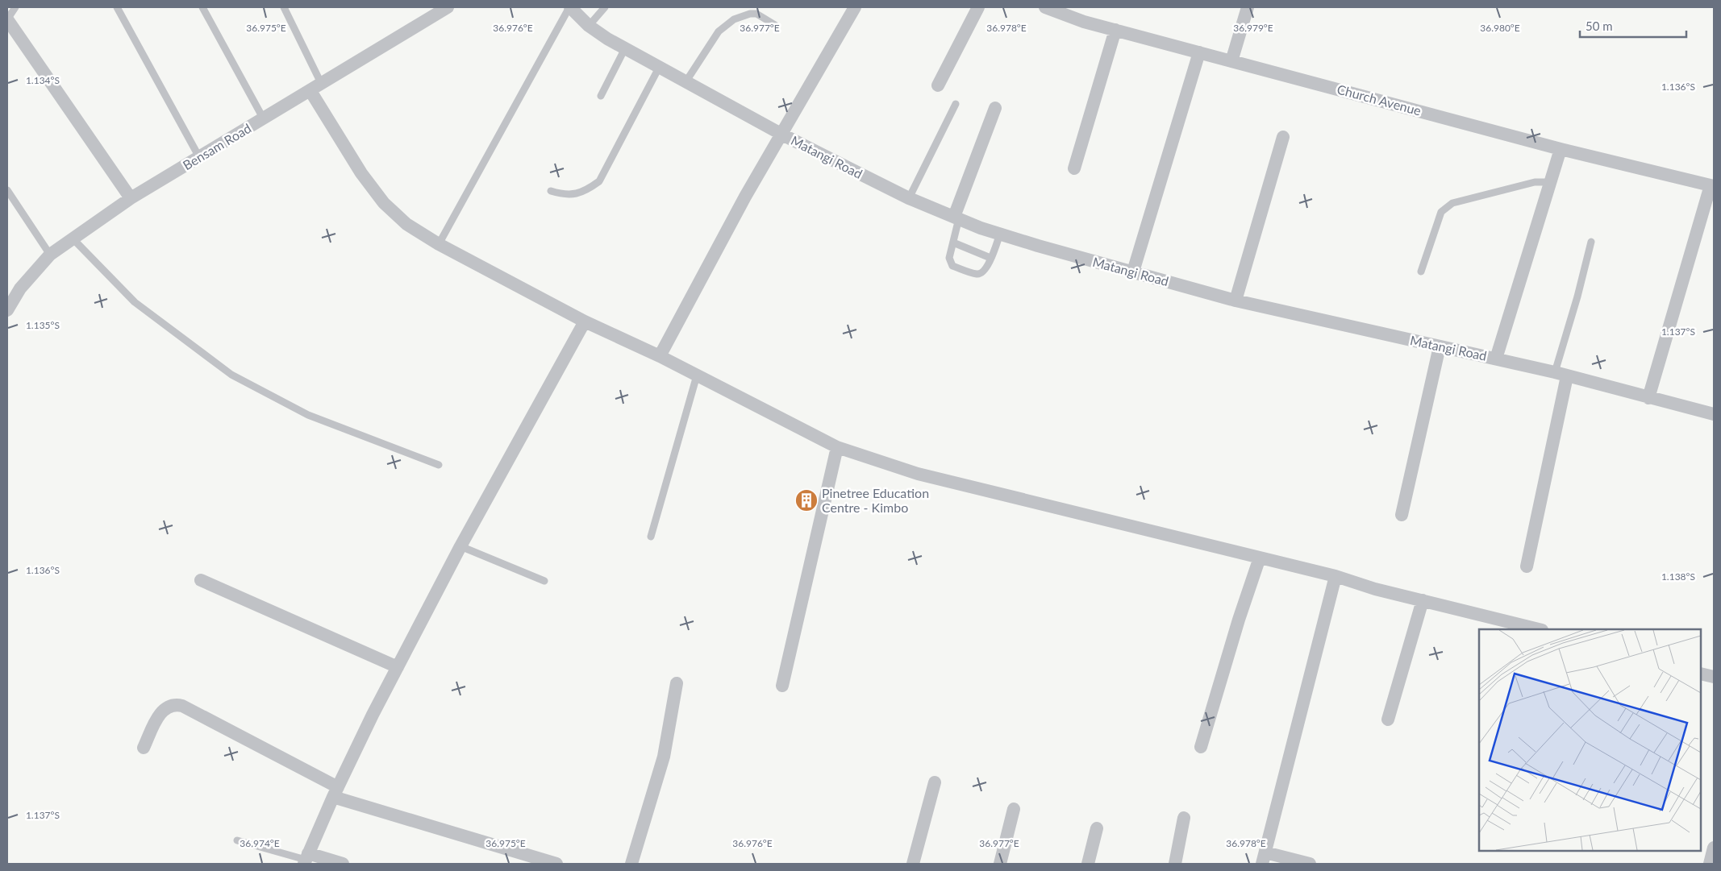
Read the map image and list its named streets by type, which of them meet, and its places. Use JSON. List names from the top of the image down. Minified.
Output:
{"streets":{"street":["Church Avenue","Bensam Road","Matangi Road"]},"places":{"building":["Pinetree Education Centre - Kimbo"]},"scale_bar":"50 m","coordinates":["36.975°E","36.976°E","36.977°E","36.978°E","36.979°E","36.980°E","1.134°S","1.136°S","1.135°S","1.137°S","1.138°S","36.974°E"]}
